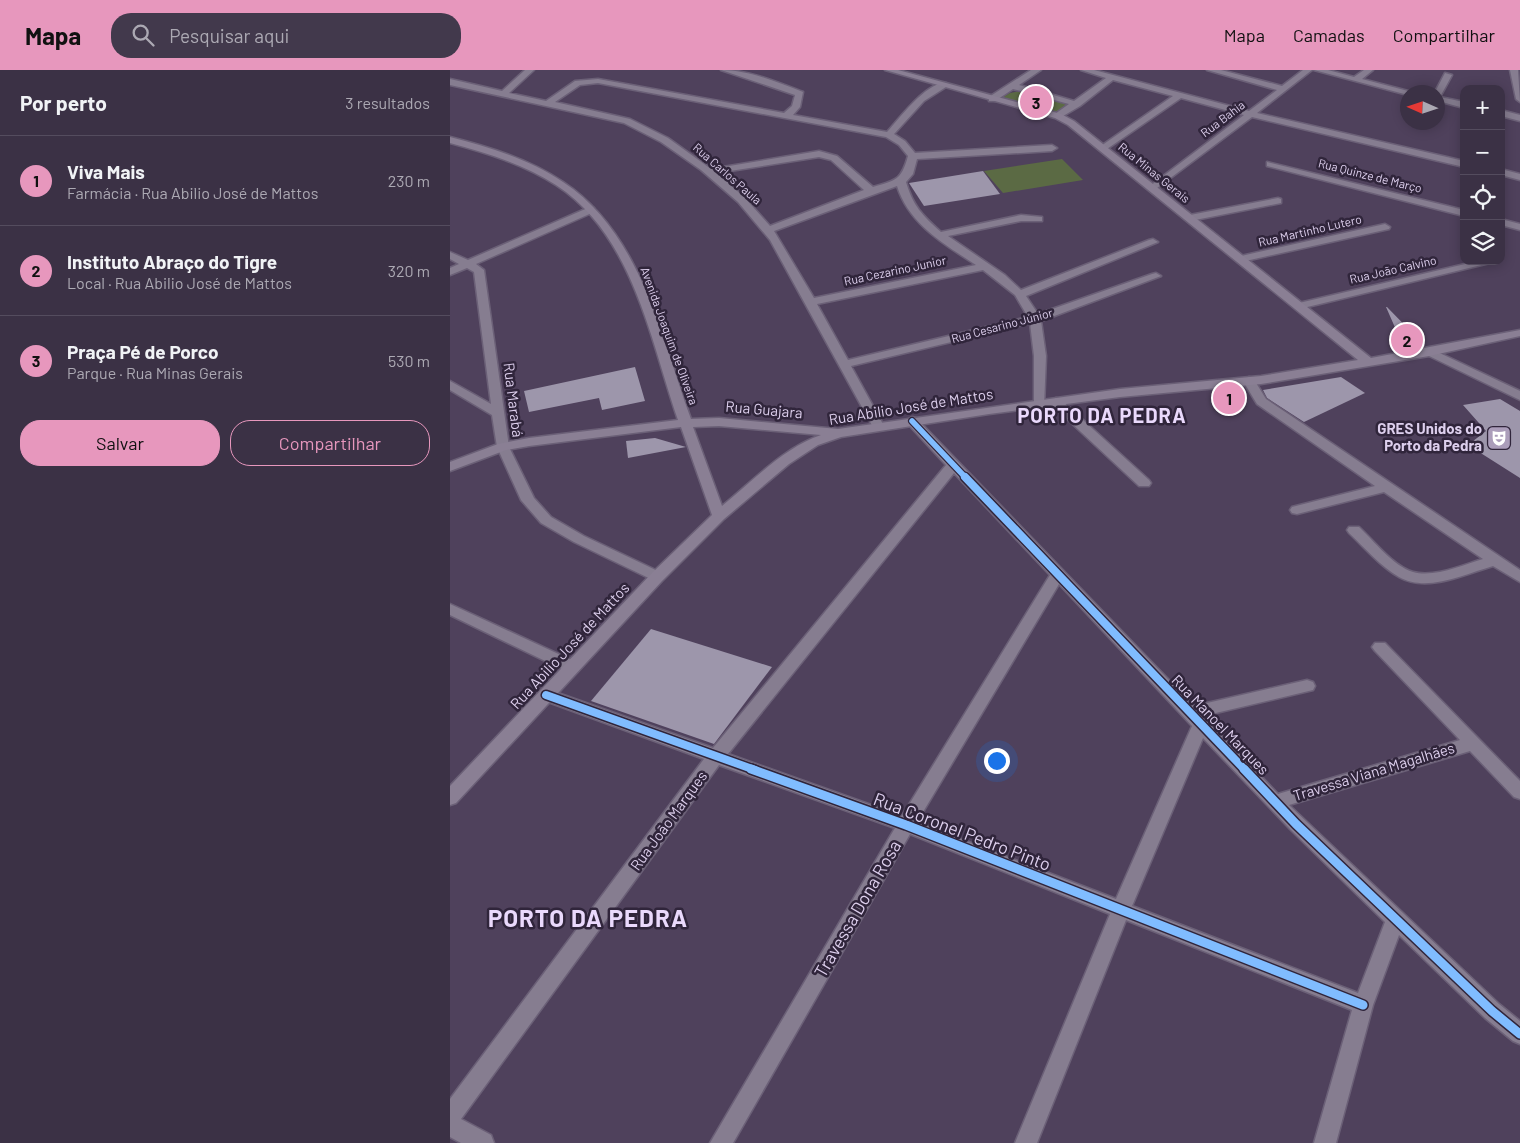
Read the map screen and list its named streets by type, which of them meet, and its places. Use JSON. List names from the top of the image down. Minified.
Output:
{"streets":{"main road":["Rua Minas Gerais","Avenida Joaquim de Oliveira","Rua Abilio José de Mattos","Rua Guajara"],"street":["Rua Bahia","Rua Carlos Paula","Rua Quinze de Março","Rua Martinho Lutero","Rua João Calvino","Rua Cezarino Junior","Rua Cesarino Júnior","Rua Marabá","Rua Manoel Marques","Travessa Viana Magalhães","Rua João Marques","Rua Coronel Pedro Pinto","Travessa Dona Rosa"]},"crossings":[["Rua Bahia","Rua Minas Gerais"],["Rua Minas Gerais","Rua Martinho Lutero"],["Rua Minas Gerais","Rua João Calvino"],["Rua Minas Gerais","Rua Abilio José de Mattos"],["Rua Carlos Paula","Rua Cezarino Junior"],["Rua Carlos Paula","Rua Cesarino Júnior"],["Rua Carlos Paula","Rua Abilio José de Mattos"],["Avenida Joaquim de Oliveira","Rua Abilio José de Mattos"],["Avenida Joaquim de Oliveira","Rua Guajara"],["Rua Marabá","Rua Abilio José de Mattos"],["Rua Marabá","Rua Guajara"],["Rua Abilio José de Mattos","Rua Guajara"],["Rua Abilio José de Mattos","Rua Manoel Marques"],["Rua Abilio José de Mattos","Rua Coronel Pedro Pinto"],["Rua Manoel Marques","Travessa Viana Magalhães"],["Rua Manoel Marques","Rua João Marques"],["Rua Manoel Marques","Travessa Dona Rosa"],["Rua João Marques","Rua Coronel Pedro Pinto"],["Rua Coronel Pedro Pinto","Travessa Dona Rosa"]],"districts":["PORTO DA PEDRA","PORTO DA PEDRA"],"places":{"theatre":["GRES Unidos do Porto da Pedra"]},"north":"left","page":{"header":"Mapa","search":"Pesquisar aqui","nav":["Mapa","Camadas","Compartilhar"],"heading":["Por perto","3 resultados"],"pins":["3","2","1"],"map_buttons":["+","−"],"list":[{"mark":"1","name":"Viva Mais","note":"Farmácia · Rua Abilio José de Mattos","value":"230 m"},{"mark":"2","name":"Instituto Abraço do Tigre","note":"Local · Rua Abilio José de Mattos","value":"320 m"},{"mark":"3","name":"Praça Pé de Porco","note":"Parque · Rua Minas Gerais","value":"530 m"}],"buttons":["Salvar","Compartilhar"]}}
